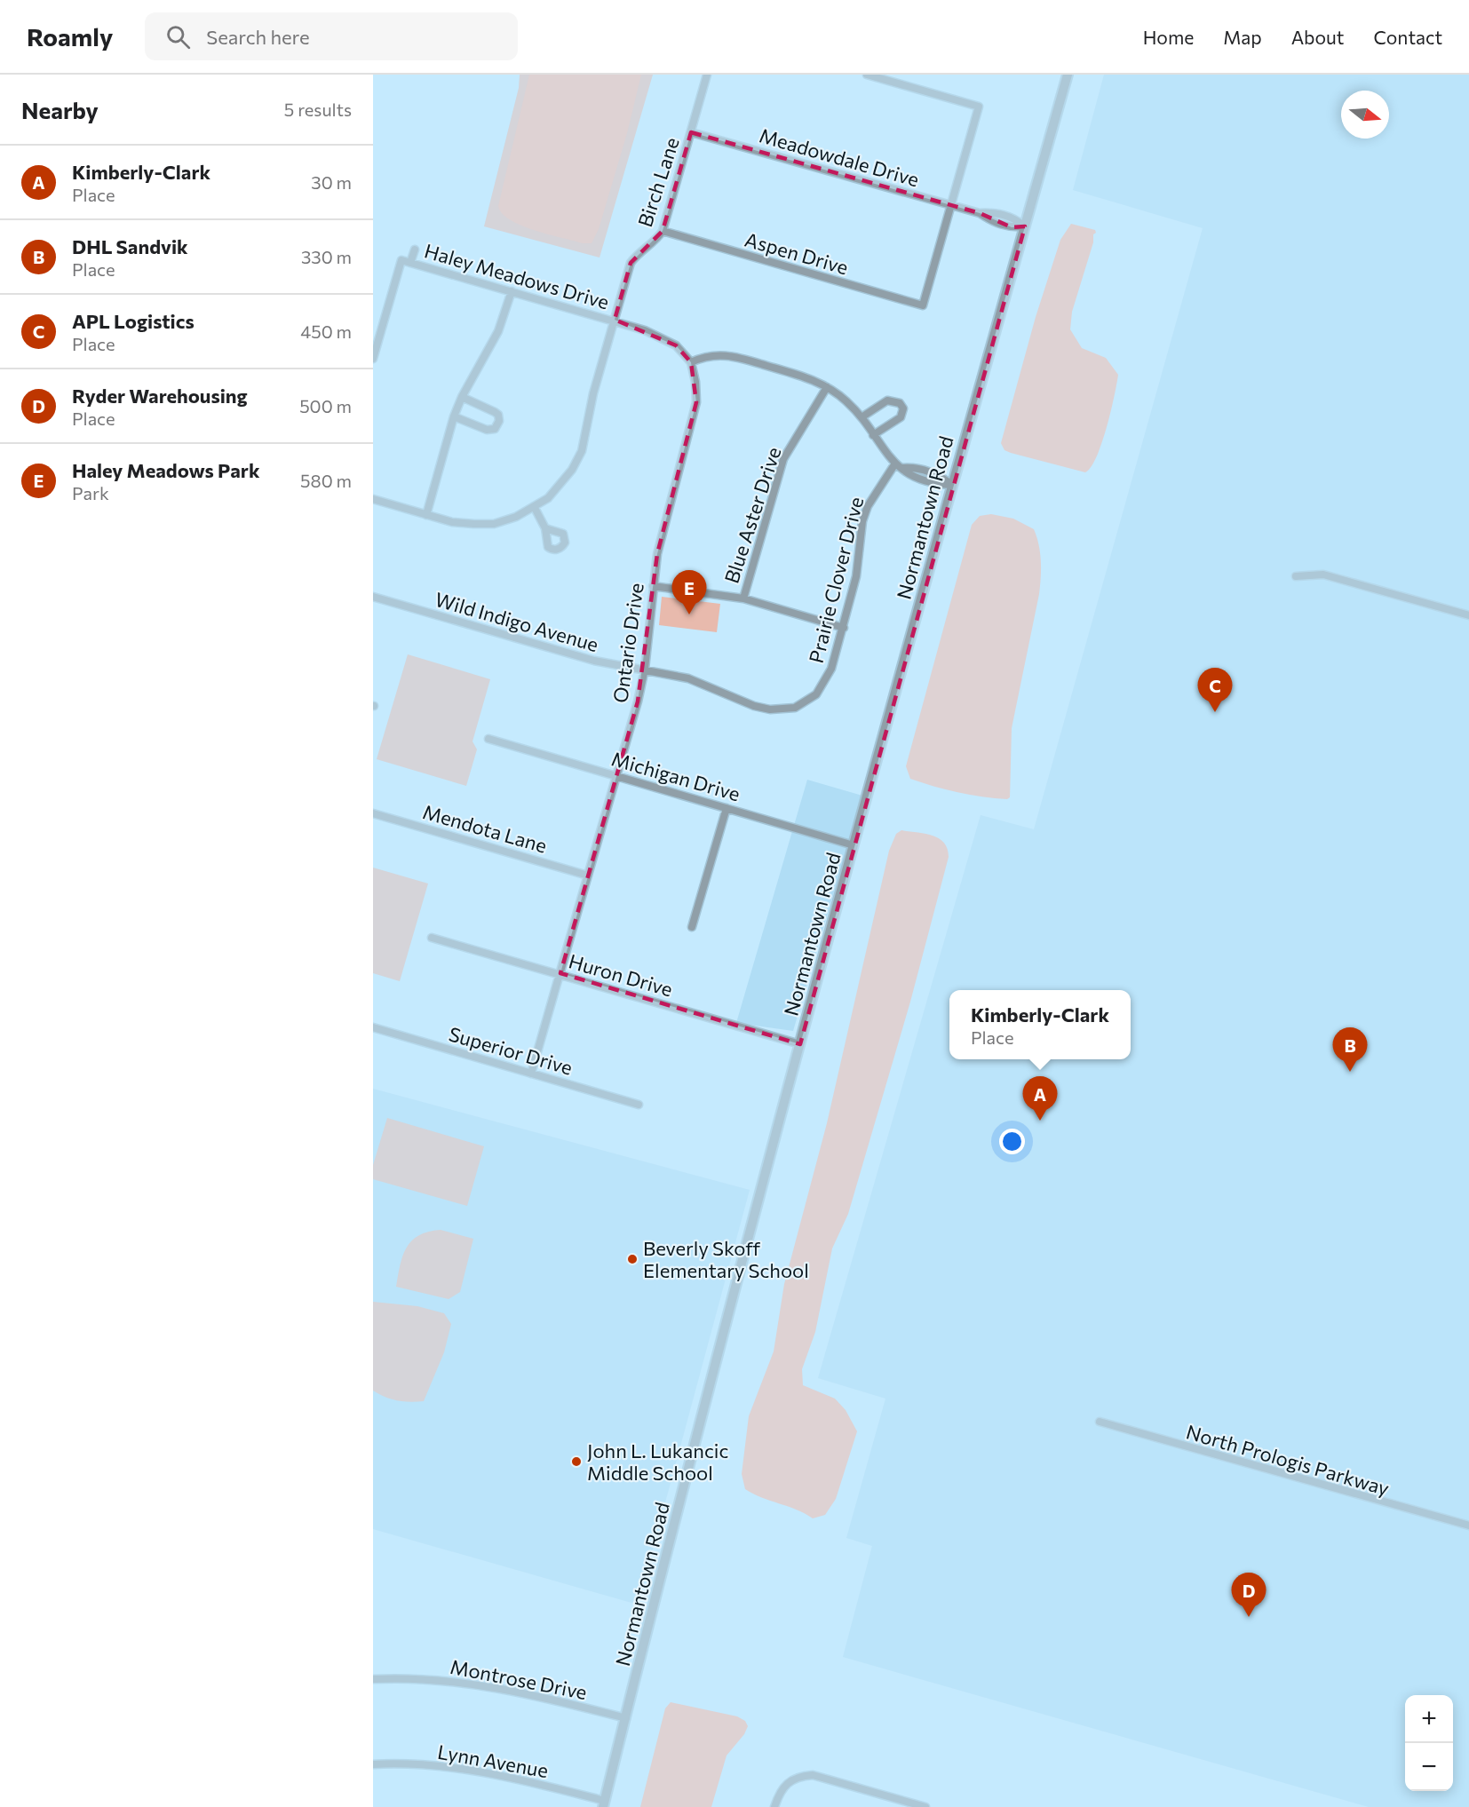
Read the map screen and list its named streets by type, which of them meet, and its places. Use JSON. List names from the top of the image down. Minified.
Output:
{"streets":{"street":["Meadowdale Drive","Birch Lane","Aspen Drive","Haley Meadows Drive","Blue Aster Drive","Normantown Road","Prairie Clover Drive","Wild Indigo Avenue","Ontario Drive","Michigan Drive","Mendota Lane","Huron Drive","Superior Drive","North Prologis Parkway","Montrose Drive","Lynn Avenue"]},"crossings":[["Meadowdale Drive","Birch Lane"],["Meadowdale Drive","Aspen Drive"],["Meadowdale Drive","Normantown Road"],["Birch Lane","Aspen Drive"],["Birch Lane","Haley Meadows Drive"],["Normantown Road","Michigan Drive"],["Normantown Road","Huron Drive"],["Normantown Road","Montrose Drive"],["Normantown Road","Lynn Avenue"],["Prairie Clover Drive","Wild Indigo Avenue"],["Wild Indigo Avenue","Ontario Drive"],["Ontario Drive","Michigan Drive"],["Ontario Drive","Mendota Lane"],["Ontario Drive","Huron Drive"],["Ontario Drive","Superior Drive"]],"places":["Beverly Skoff Elementary School","John L. Lukancic Middle School"],"north":"right","page":{"header":"Roamly","search":"Search here","nav":["Home","Map","About","Contact"],"heading":["Nearby","5 results"],"list":[{"mark":"A","name":"Kimberly-Clark","note":"Place","value":"30 m"},{"mark":"B","name":"DHL Sandvik","note":"Place","value":"330 m"},{"mark":"C","name":"APL Logistics","note":"Place","value":"450 m"},{"mark":"D","name":"Ryder Warehousing","note":"Place","value":"500 m"},{"mark":"E","name":"Haley Meadows Park","note":"Park","value":"580 m"}],"pins":["E","C","B","A","D"],"popup":["Kimberly-Clark","Place"],"map_buttons":["+","−"]}}
